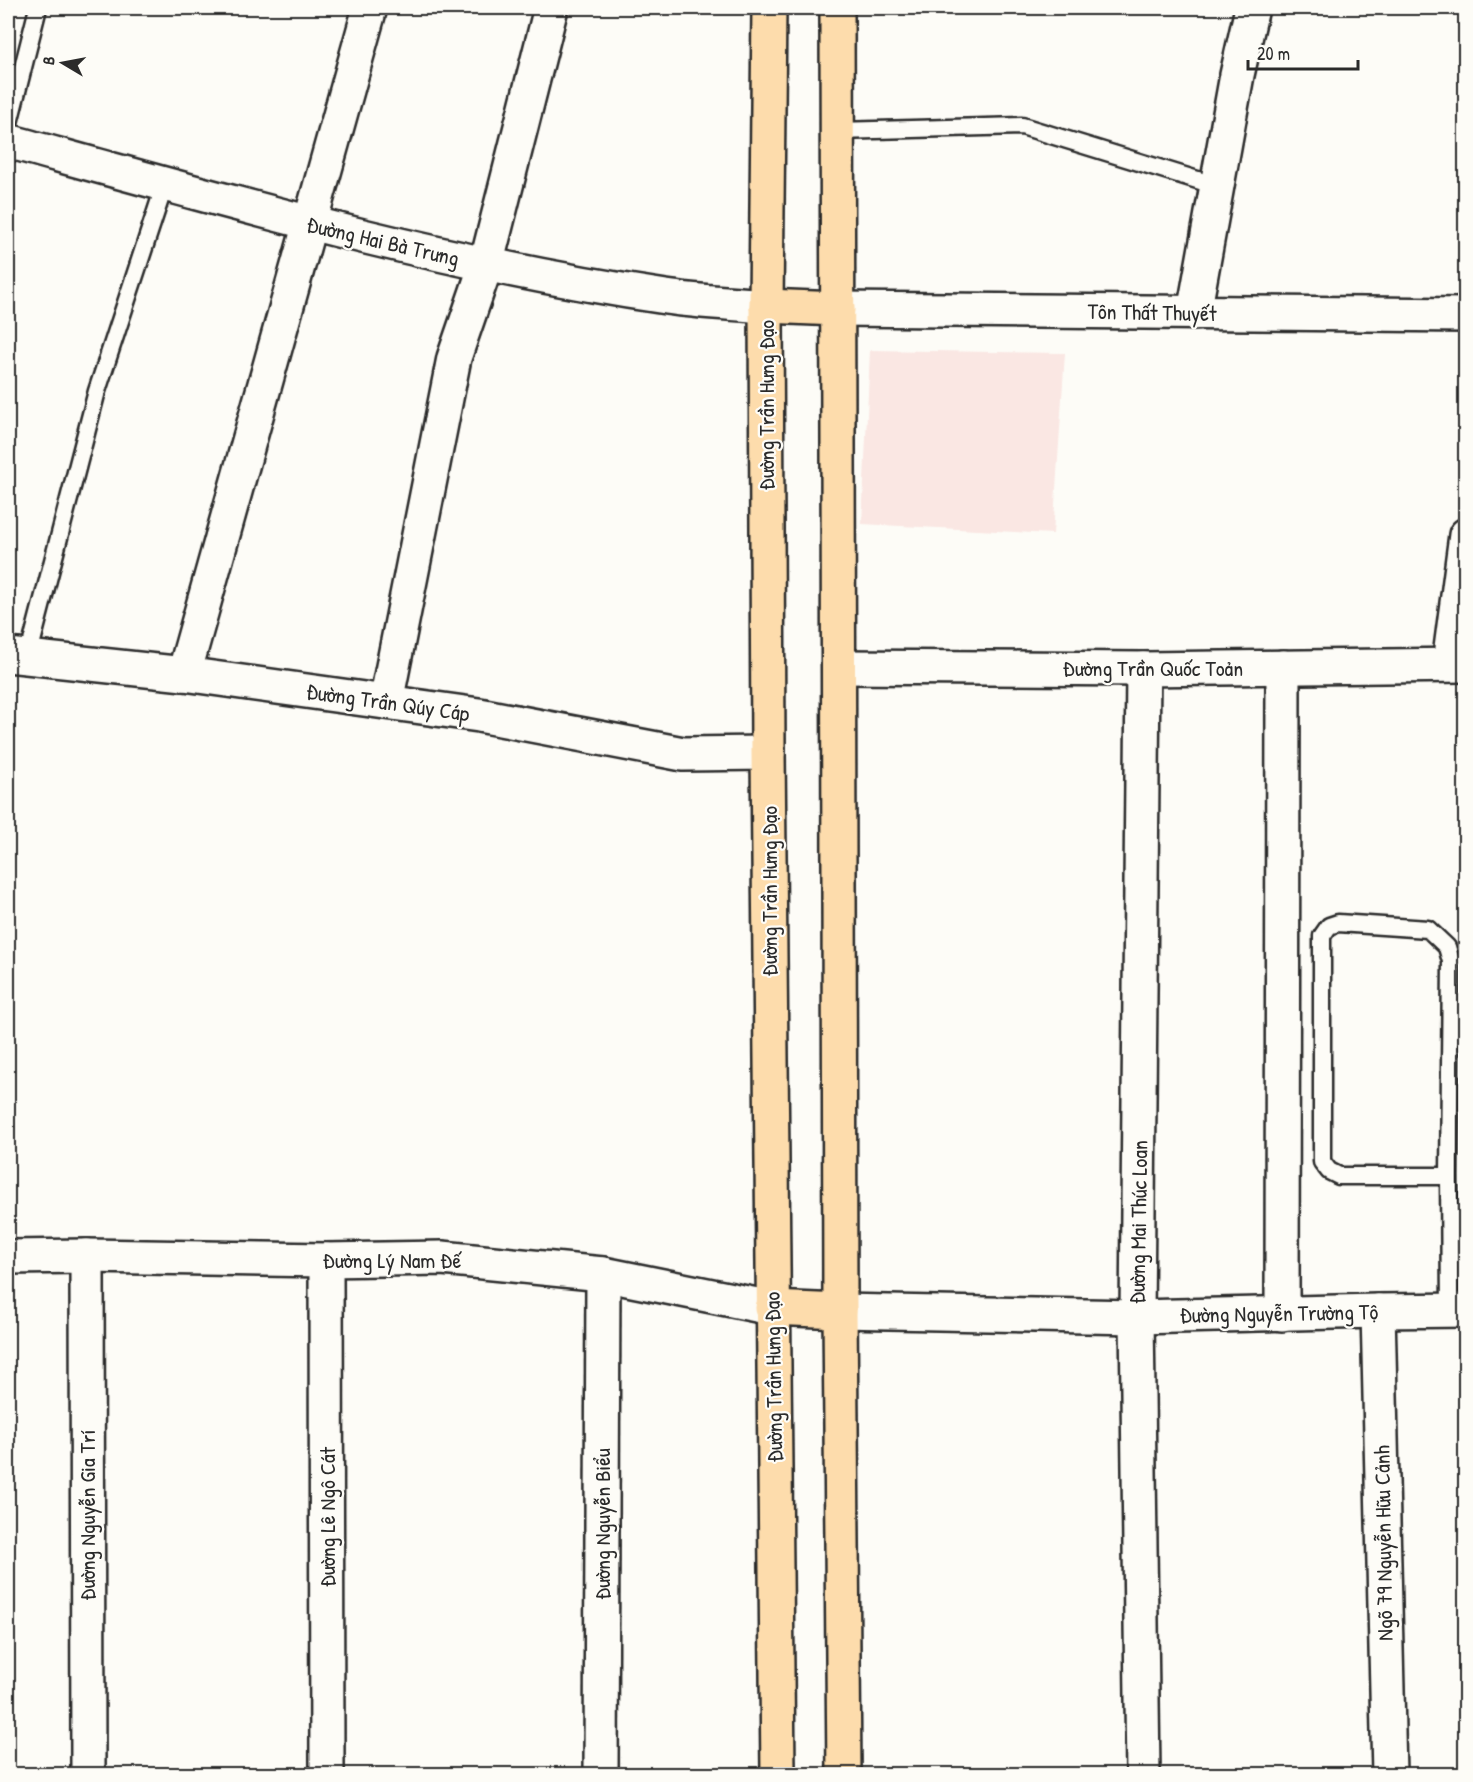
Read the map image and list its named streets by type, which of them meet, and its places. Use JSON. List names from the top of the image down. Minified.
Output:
{"streets":{"main road":["Đường Trần Hưng Đạo"],"street":["Đường Hai Bà Trưng","Tôn Thất Thuyết","Đường Trần Quốc Toản","Đường Trần Qúy Cáp","Đường Mai Thúc Loan","Đường Lý Nam Đế","Đường Nguyễn Trường Tộ","Đường Nguyễn Gia Trí","Đường Lê Ngô Cát","Đường Nguyễn Biểu","Ngõ 79 Nguyễn Hữu Cảnh"]},"crossings":[["Đường Hai Bà Trưng","Đường Trần Hưng Đạo"],["Đường Trần Hưng Đạo","Đường Trần Qúy Cáp"],["Đường Trần Hưng Đạo","Đường Lý Nam Đế"],["Đường Trần Quốc Toản","Đường Mai Thúc Loan"],["Đường Mai Thúc Loan","Đường Nguyễn Trường Tộ"],["Đường Lý Nam Đế","Đường Nguyễn Gia Trí"],["Đường Lý Nam Đế","Đường Lê Ngô Cát"],["Đường Lý Nam Đế","Đường Nguyễn Biểu"],["Đường Nguyễn Trường Tộ","Ngõ 79 Nguyễn Hữu Cảnh"]],"scale_bar":"20 m","north":"left"}
